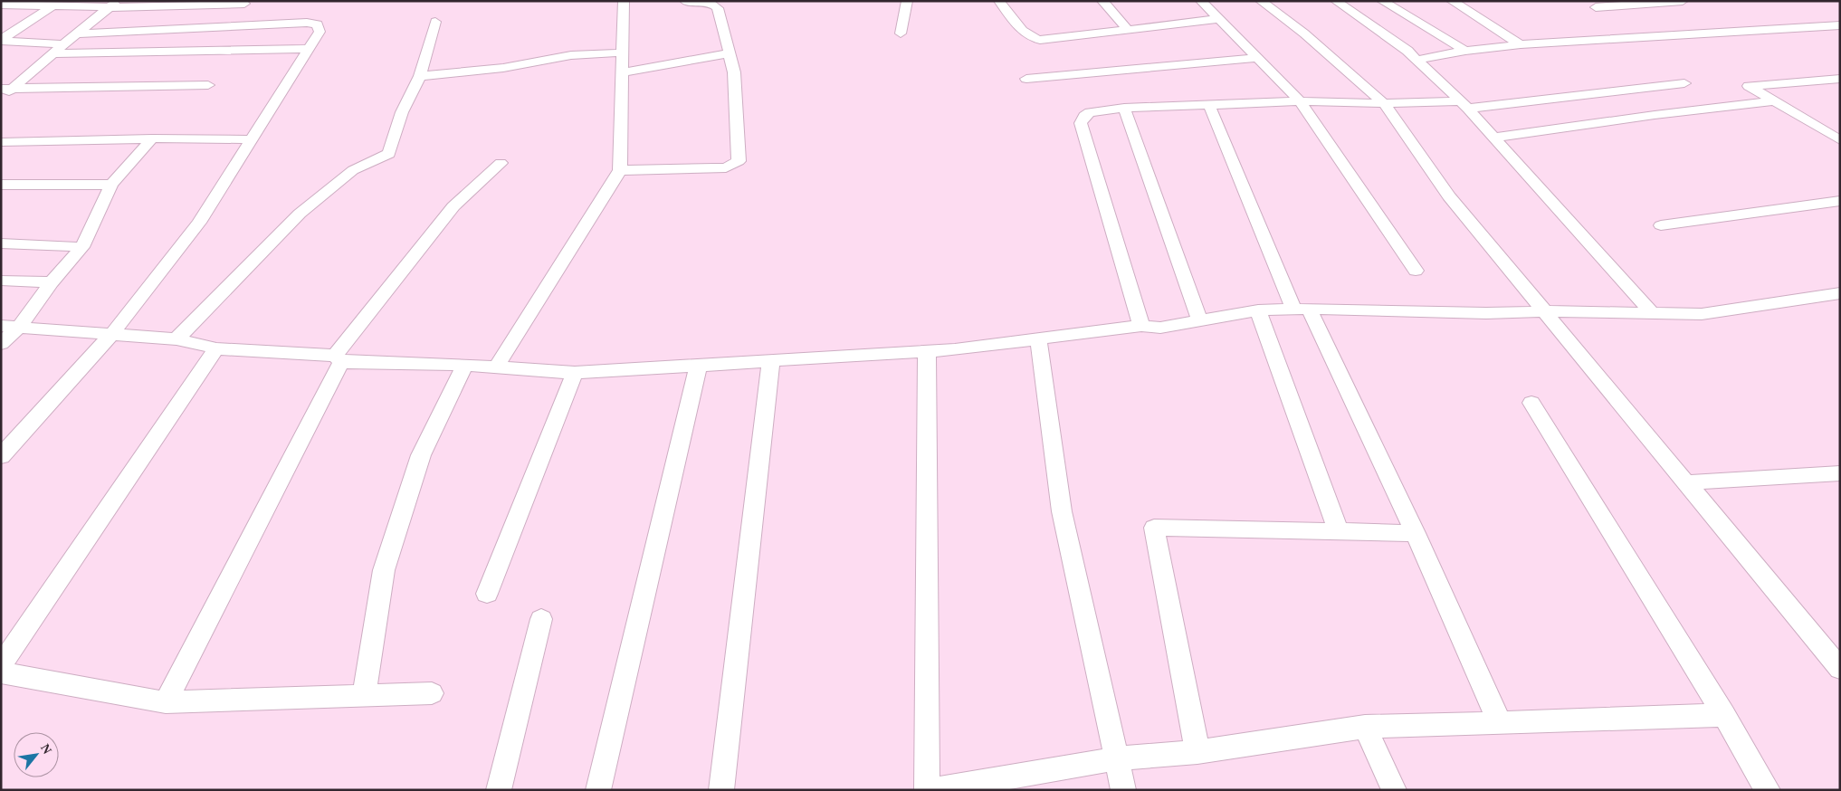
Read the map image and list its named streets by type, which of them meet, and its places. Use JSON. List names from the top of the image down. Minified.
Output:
{"north":"top right"}
